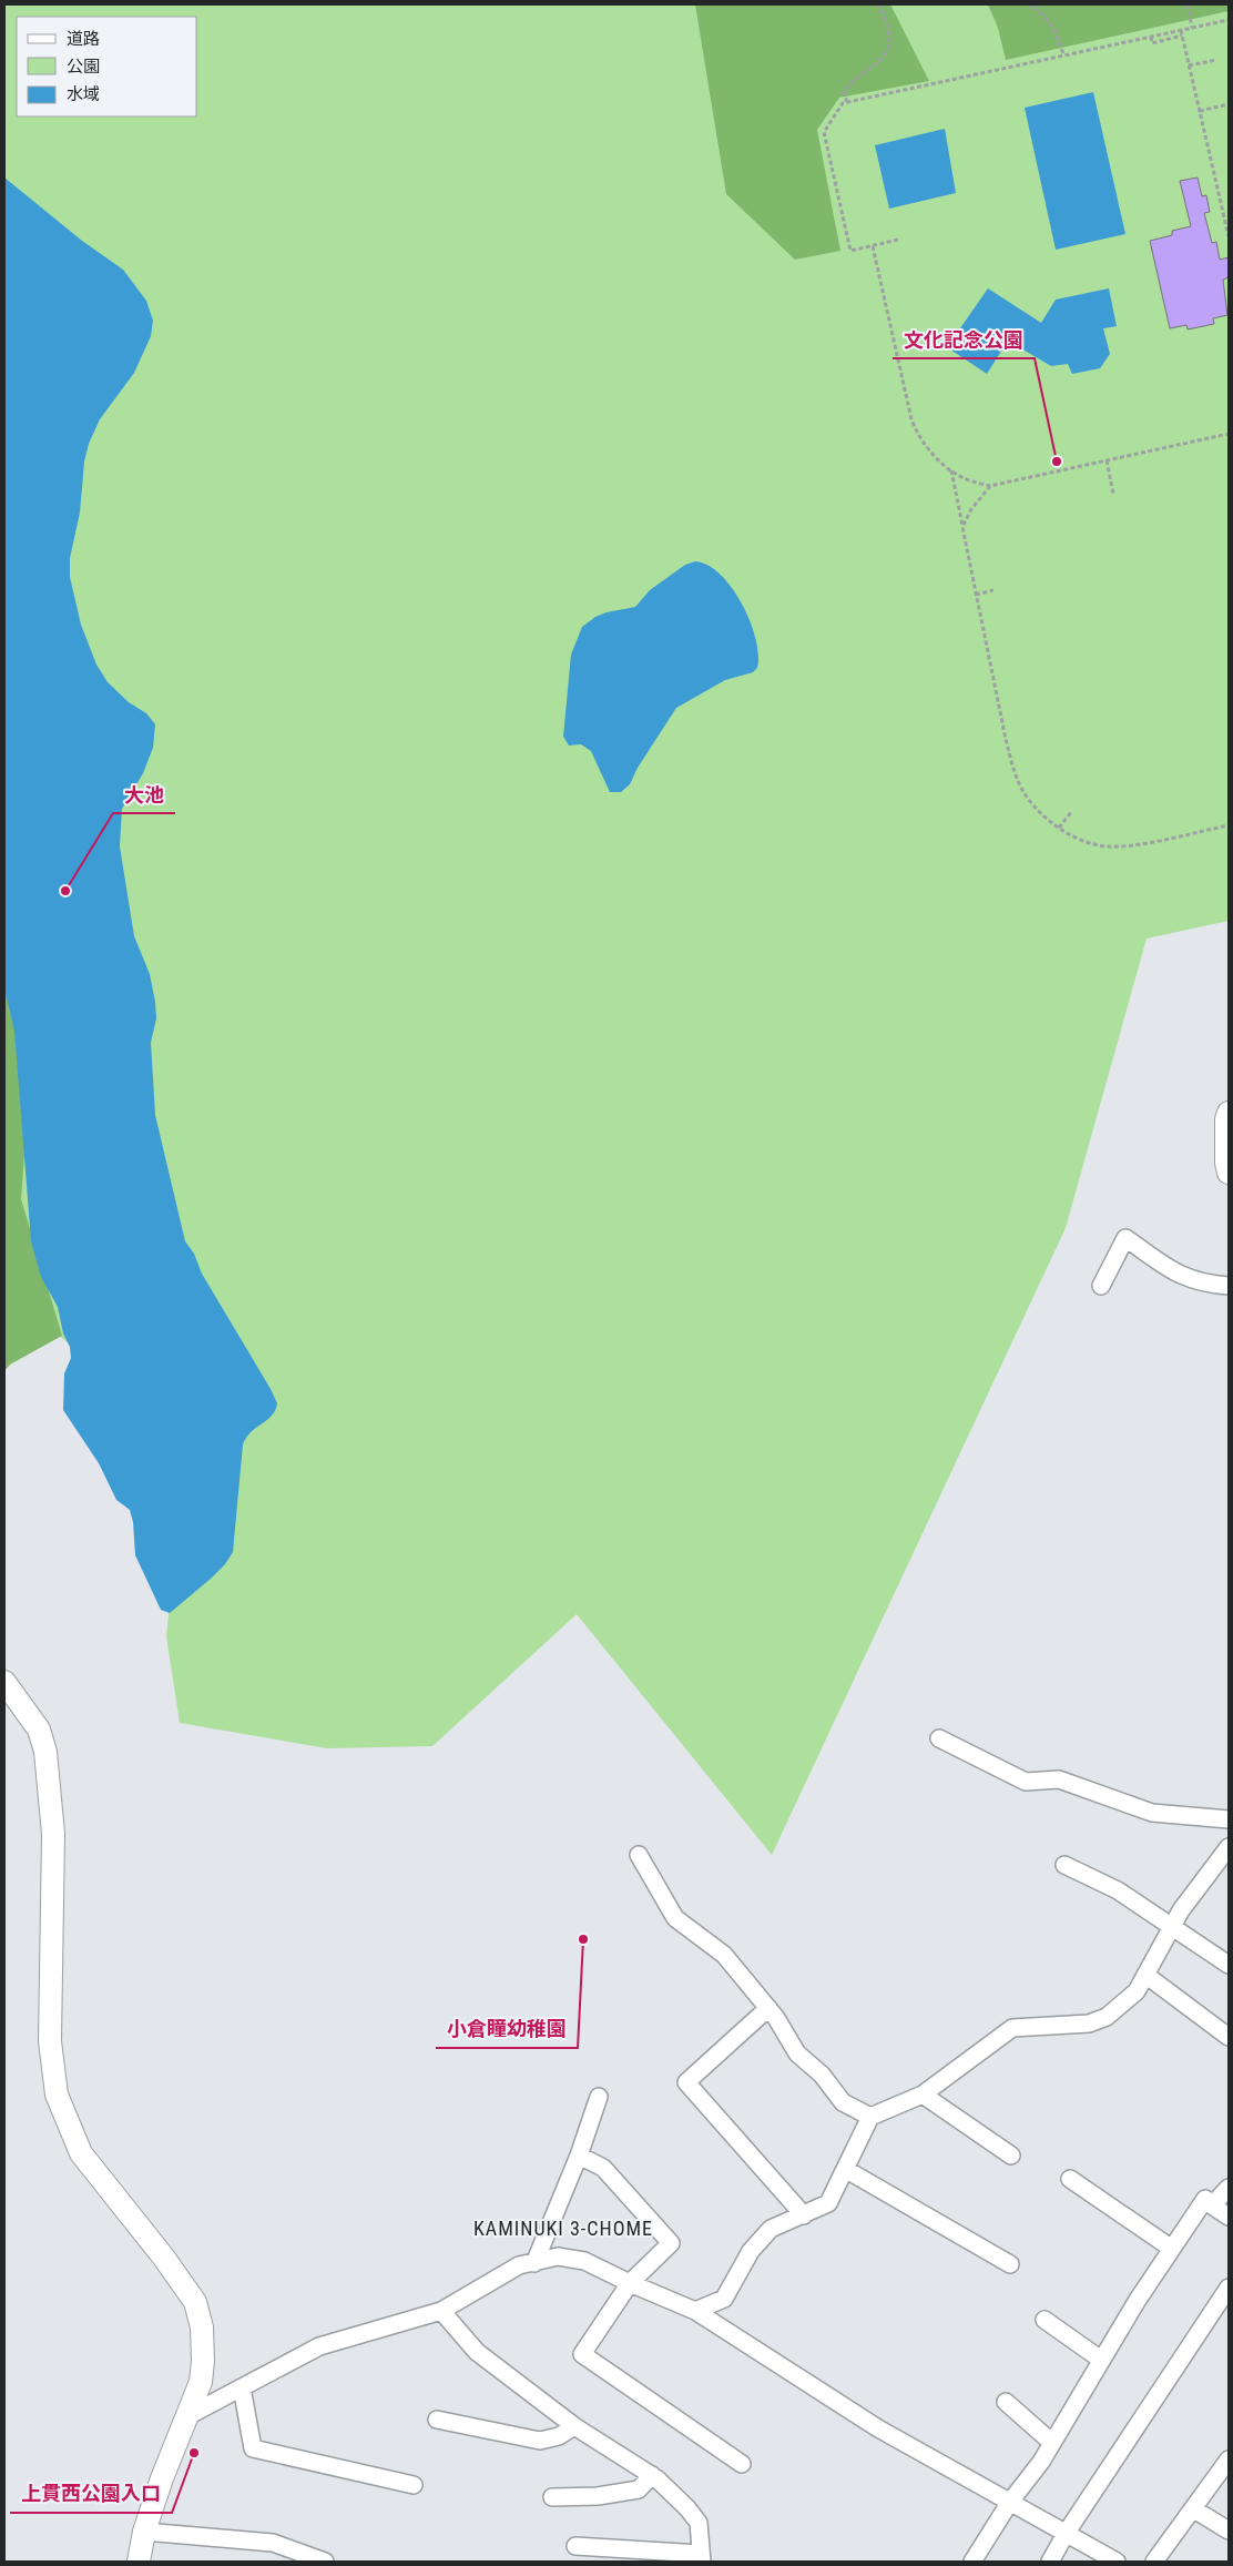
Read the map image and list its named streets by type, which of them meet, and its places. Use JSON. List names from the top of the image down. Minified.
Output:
{"districts":["KAMINUKI 3-CHOME"],"places":["文化記念公園","大池","小倉瞳幼稚園","上貫西公園入口"],"legend":["道路","公園","水域"]}
